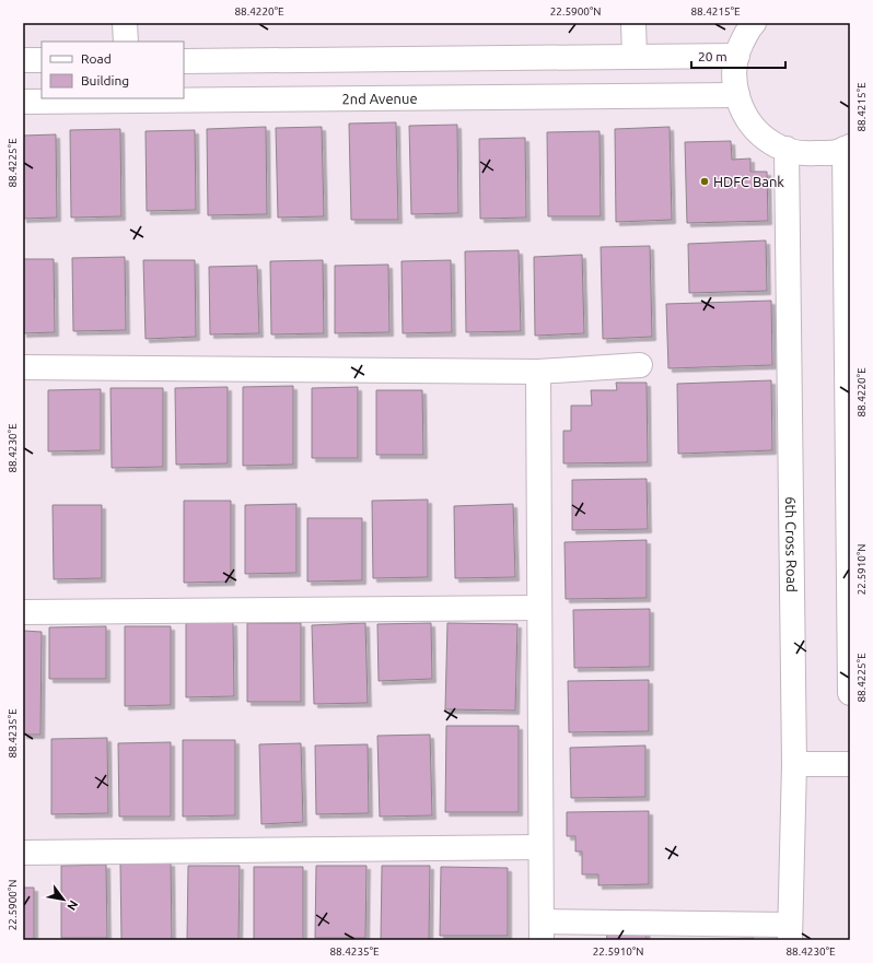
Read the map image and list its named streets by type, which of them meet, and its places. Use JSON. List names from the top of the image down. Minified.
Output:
{"streets":{"street":["2nd Avenue","6th Cross Road"]},"places":["HDFC Bank"],"legend":["Road","Building"],"scale_bar":"20 m","north":"bottom right","coordinates":["88.4220°E","22.5900°N","88.4215°E","88.4225°E","88.4230°E","22.5910°N","88.4235°E"]}
